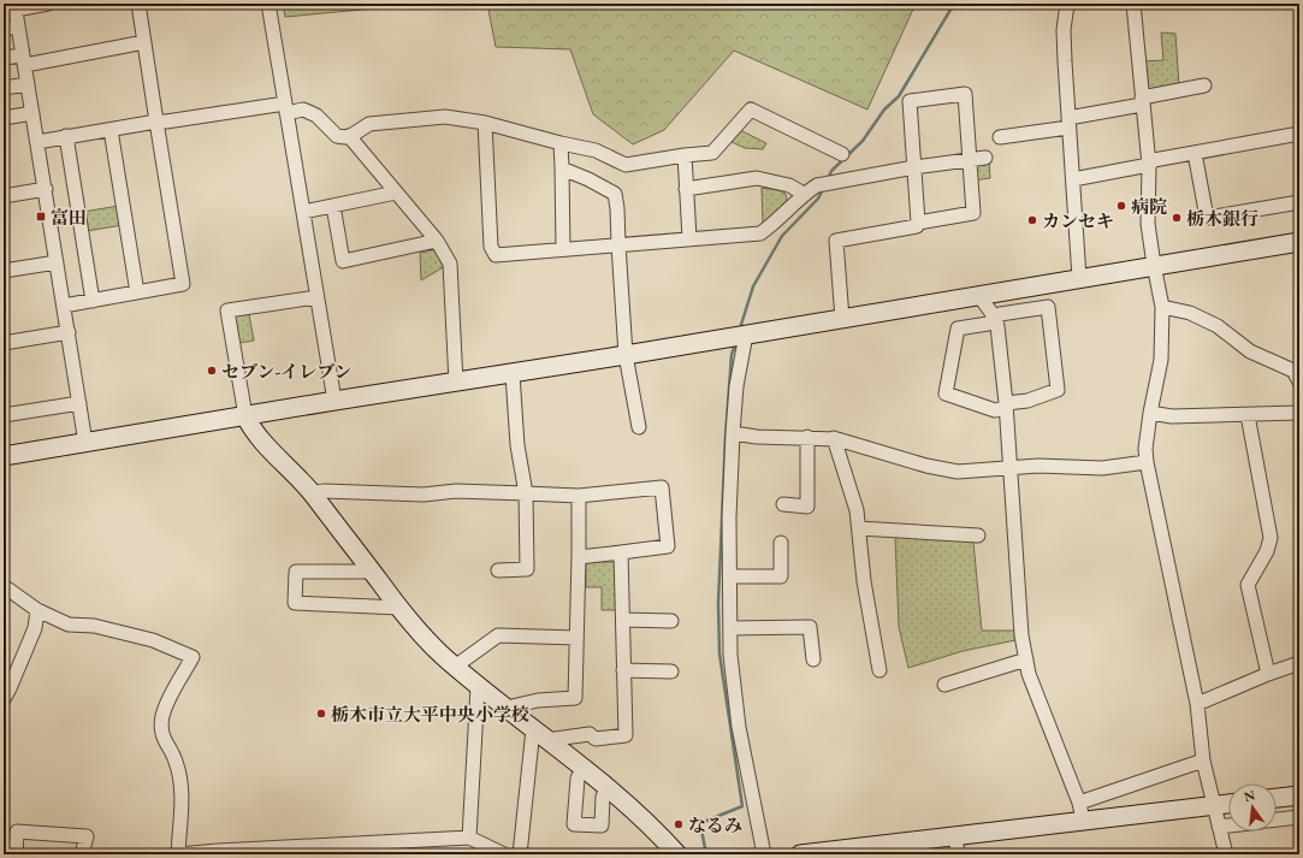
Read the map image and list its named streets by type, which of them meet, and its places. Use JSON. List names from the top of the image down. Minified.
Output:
{"places":{"other":["病院","栃木銀行","カンセキ","セブン-イレブン","栃木市立大平中央小学校","なるみ"],"transit":["富田"]},"north":"top"}
